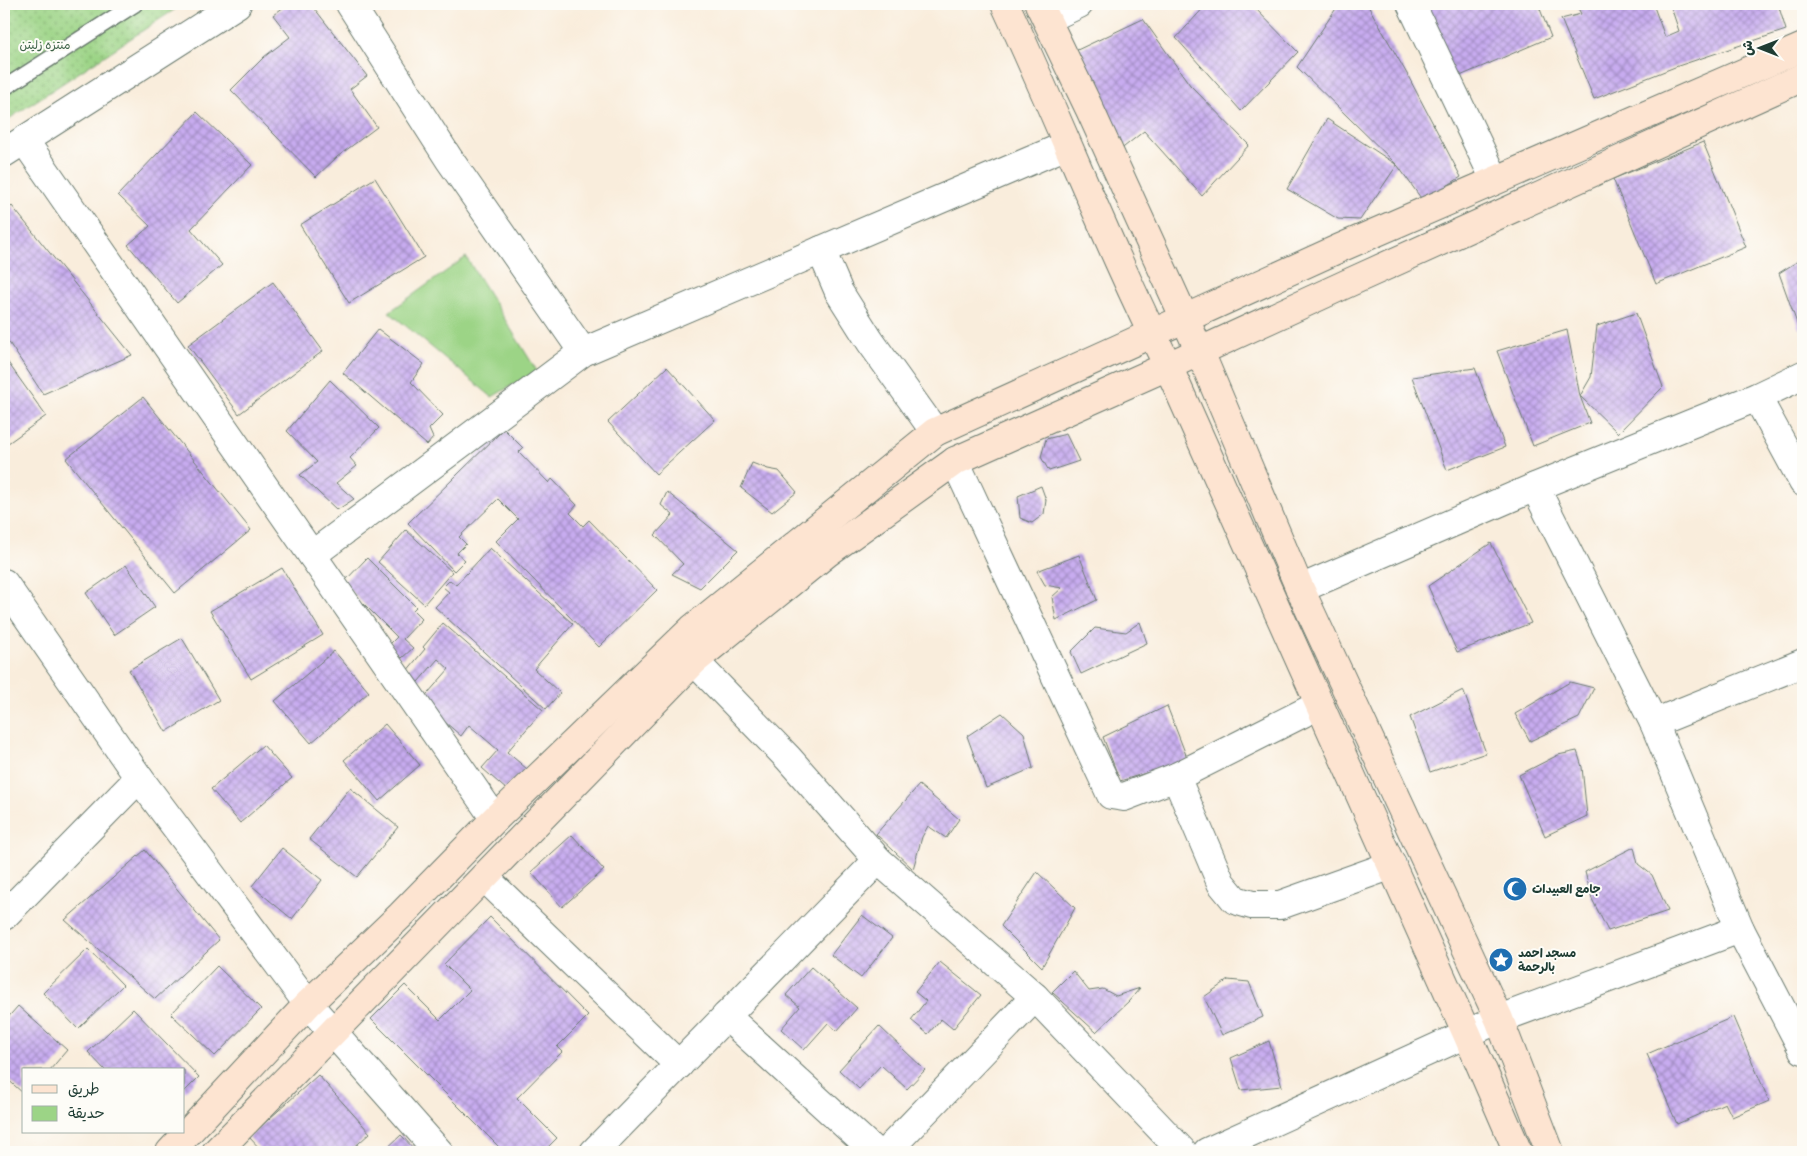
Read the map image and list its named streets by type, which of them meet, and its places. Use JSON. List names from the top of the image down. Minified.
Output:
{"parks":["منتزه زليتن"],"places":{"mosque":["جامع العبيدات"],"place":["مسجد احمد بالرحمة"]},"legend":["طريق","حديقة"],"north":"left"}
